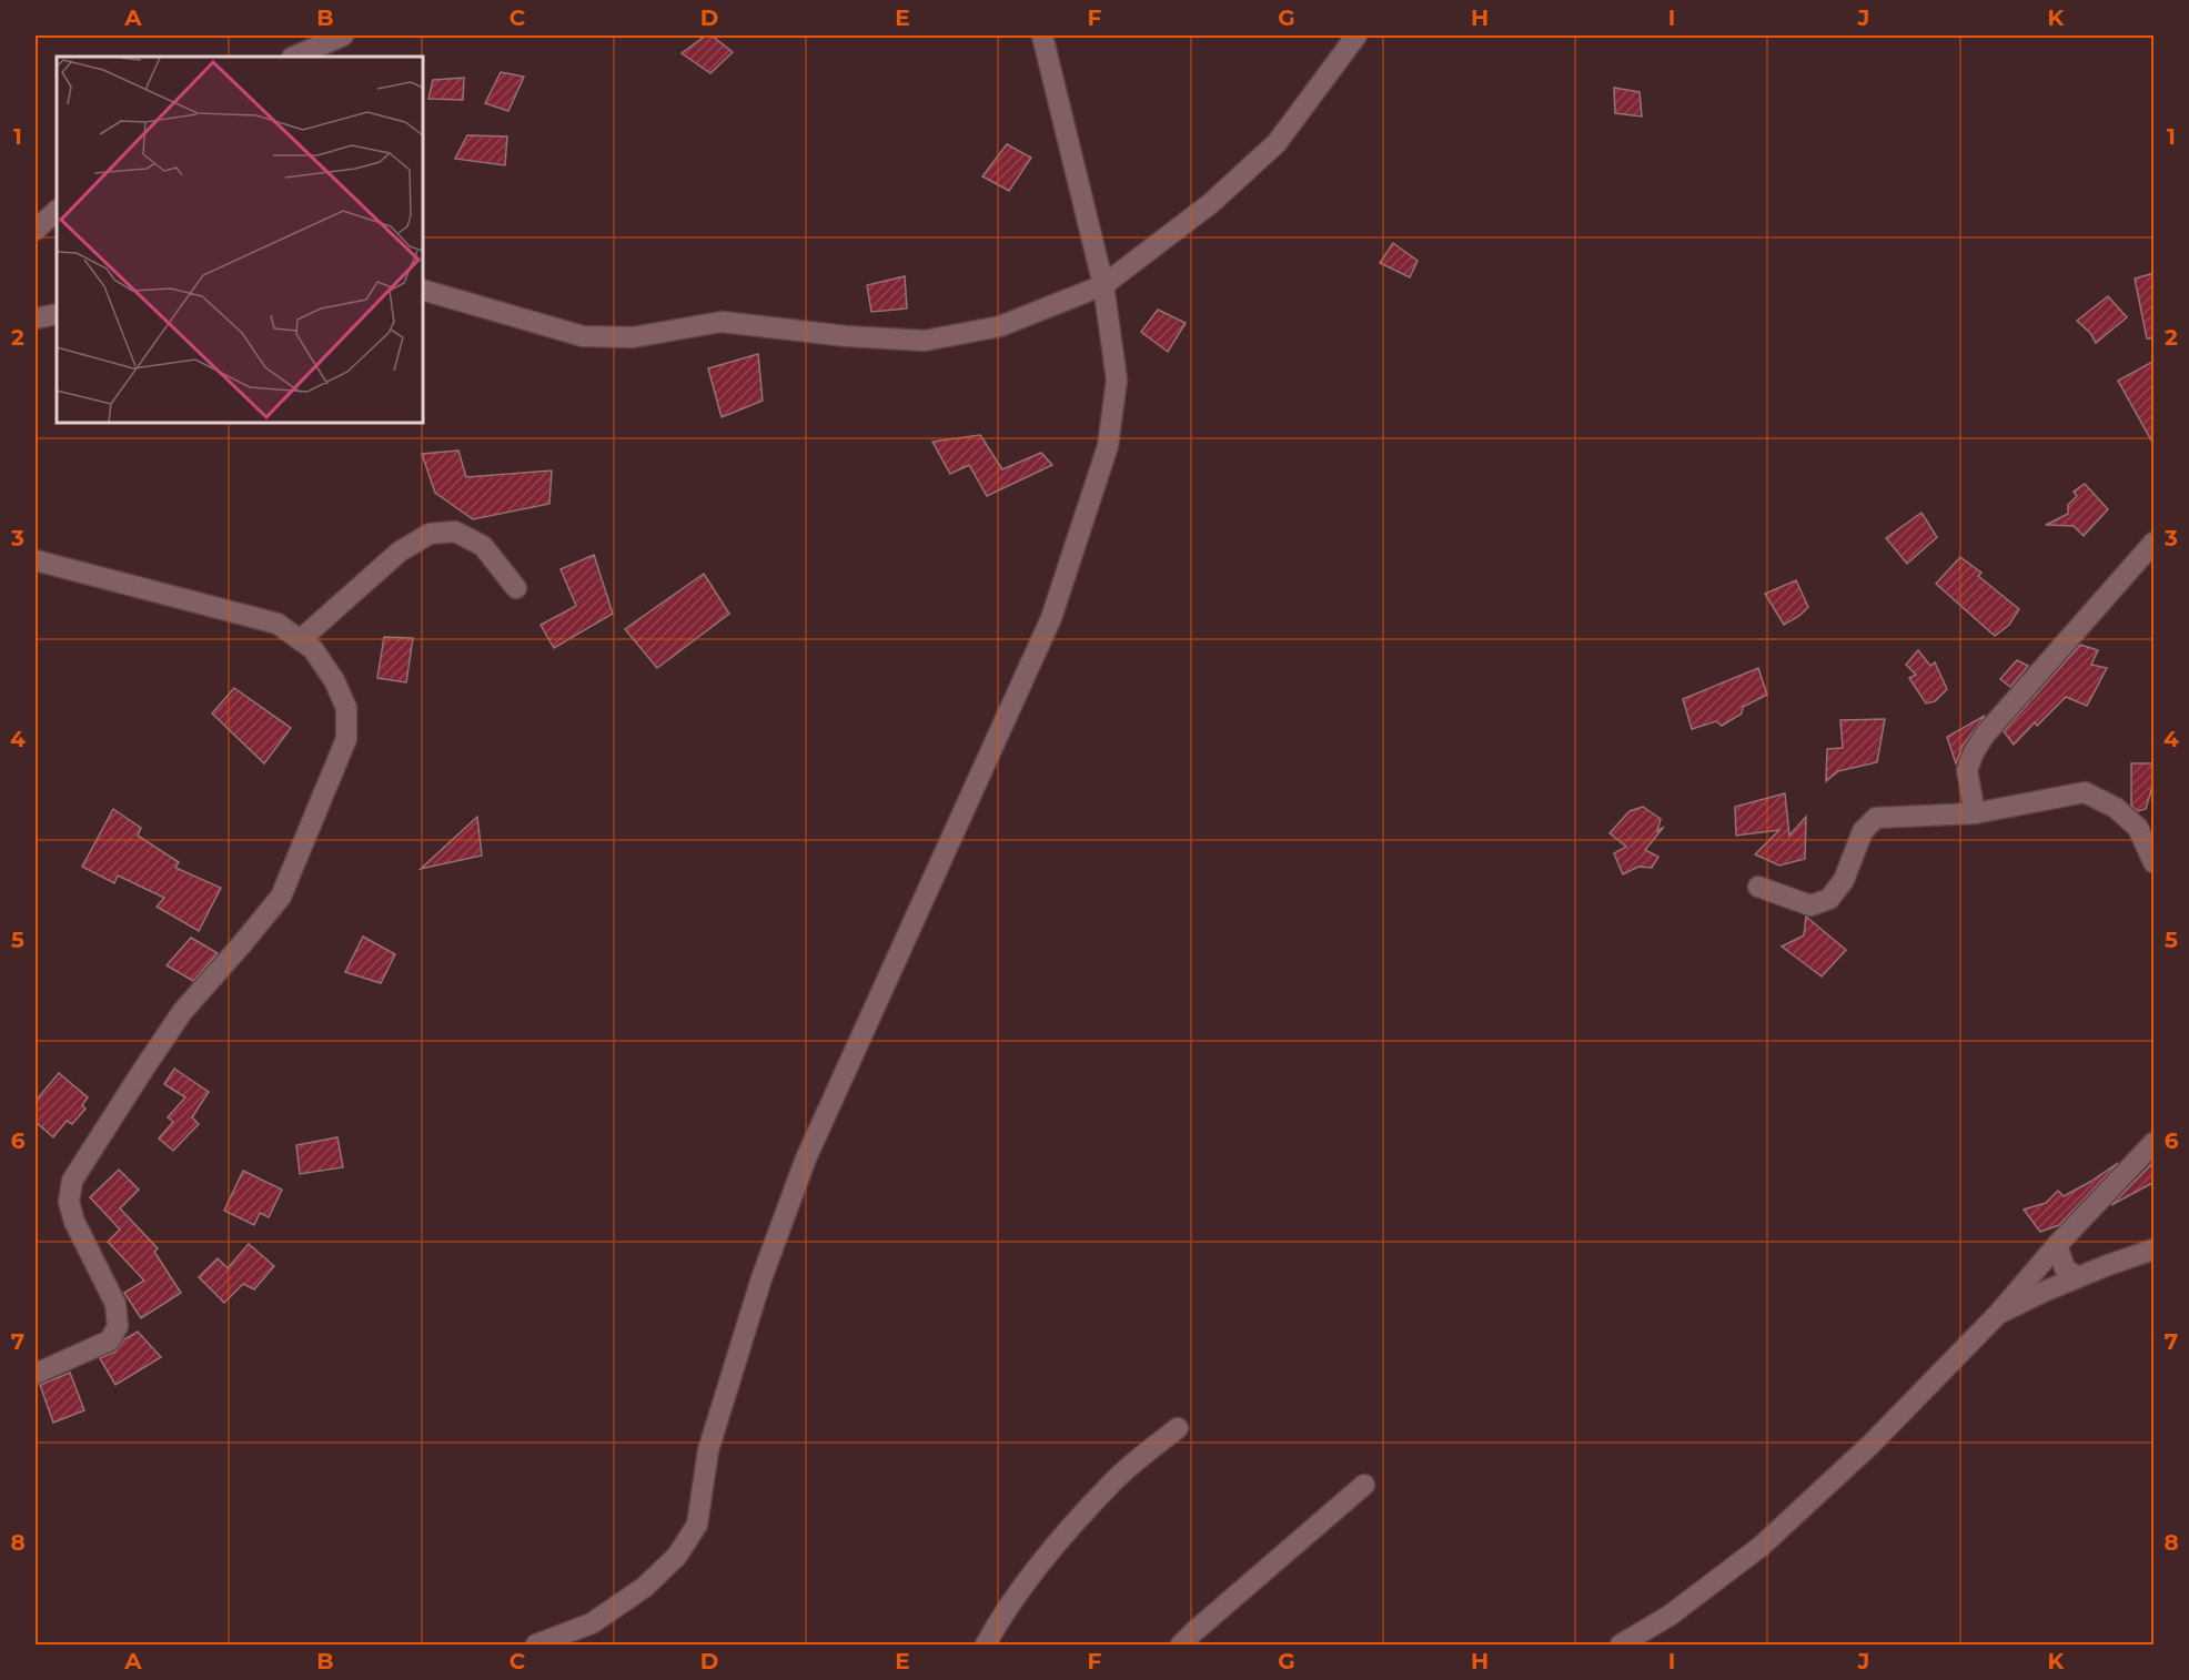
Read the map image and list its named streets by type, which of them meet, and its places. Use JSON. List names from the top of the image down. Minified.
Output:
{"grid":{"columns":["A","B","C","D","E","F","G","H","I","J","K"],"rows":["1","2","3","4","5","6","7","8"]}}
